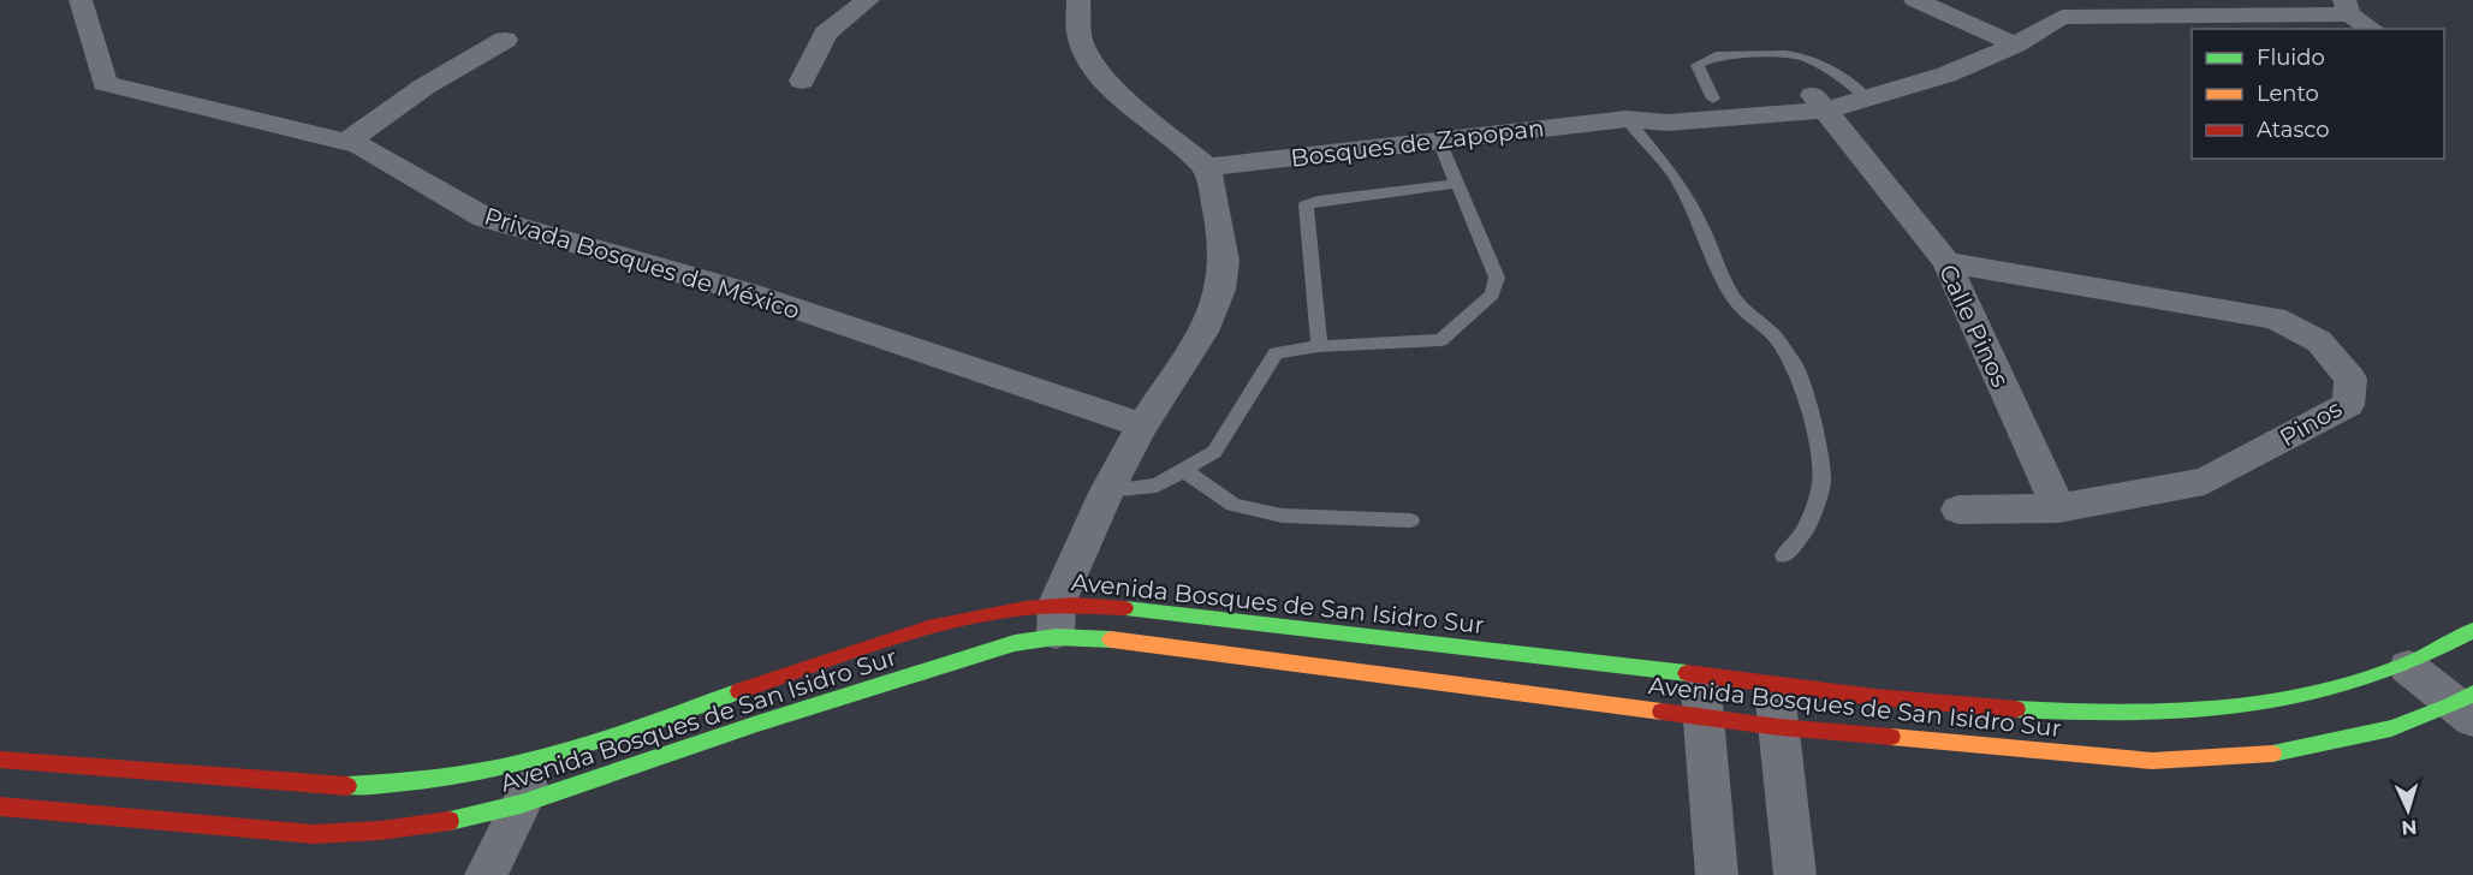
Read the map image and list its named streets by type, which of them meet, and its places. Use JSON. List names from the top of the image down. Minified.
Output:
{"streets":{"main road":["Avenida Bosques de San Isidro Sur"],"street":["Bosques de Zapopan","Privada Bosques de México","Calle Pinos","Pinos"]},"crossings":[["Bosques de Zapopan","Calle Pinos"],["Calle Pinos","Pinos"]],"legend":["Fluido","Lento","Atasco"],"north":"bottom"}
